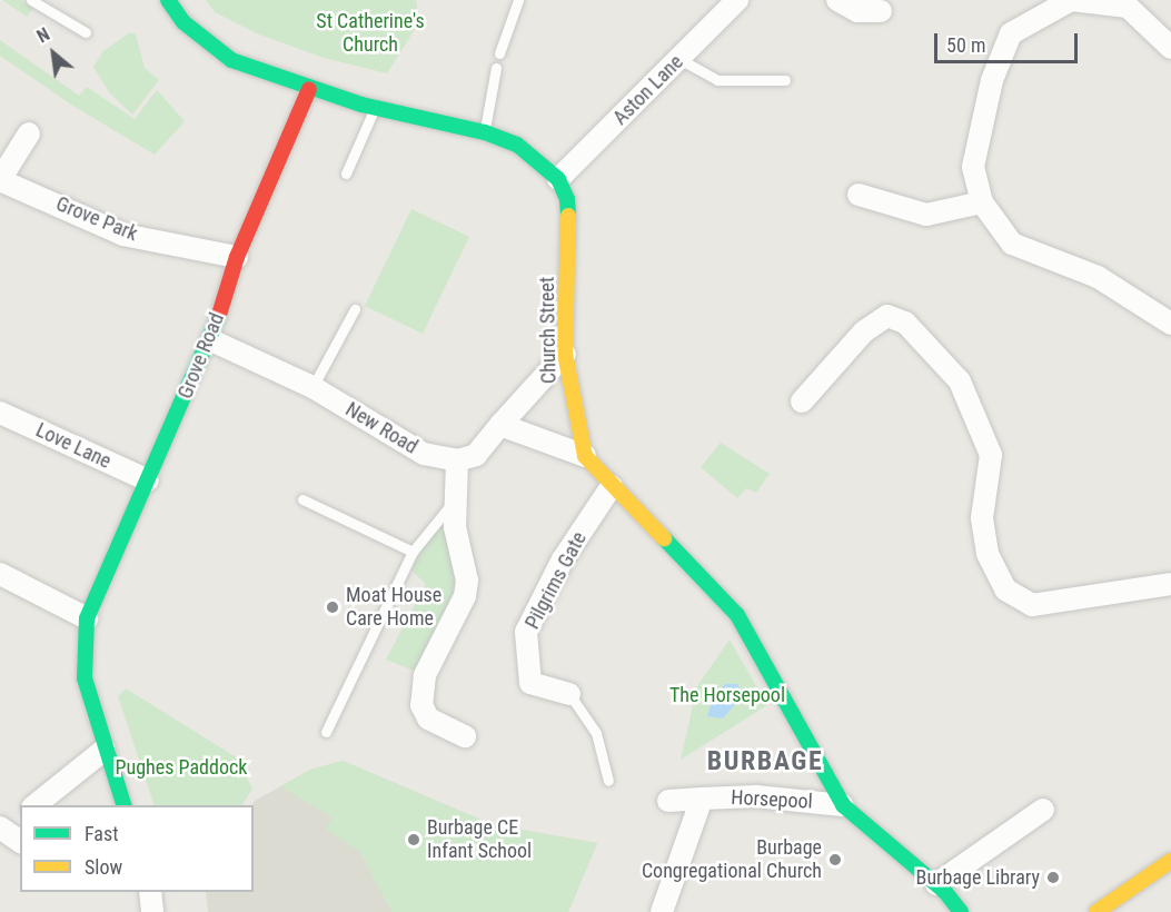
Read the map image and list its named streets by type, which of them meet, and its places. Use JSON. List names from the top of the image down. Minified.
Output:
{"streets":{"main road":["Church Street","Grove Road"],"street":["Aston Lane","Grove Park","New Road","Love Lane","Pilgrims Gate","Horsepool"]},"crossings":[["Aston Lane","Church Street"],["Grove Park","Grove Road"],["Church Street","Pilgrims Gate"],["Church Street","Horsepool"],["Grove Road","New Road"],["Grove Road","Love Lane"]],"districts":["BURBAGE"],"parks":["St Catherine's Church","The Horsepool","Pughes Paddock"],"places":["Moat House Care Home","Burbage CE Infant School","Burbage Congregational Church","Burbage Library"],"legend":["Fast","Slow"],"scale_bar":"50 m","north":"top left"}
